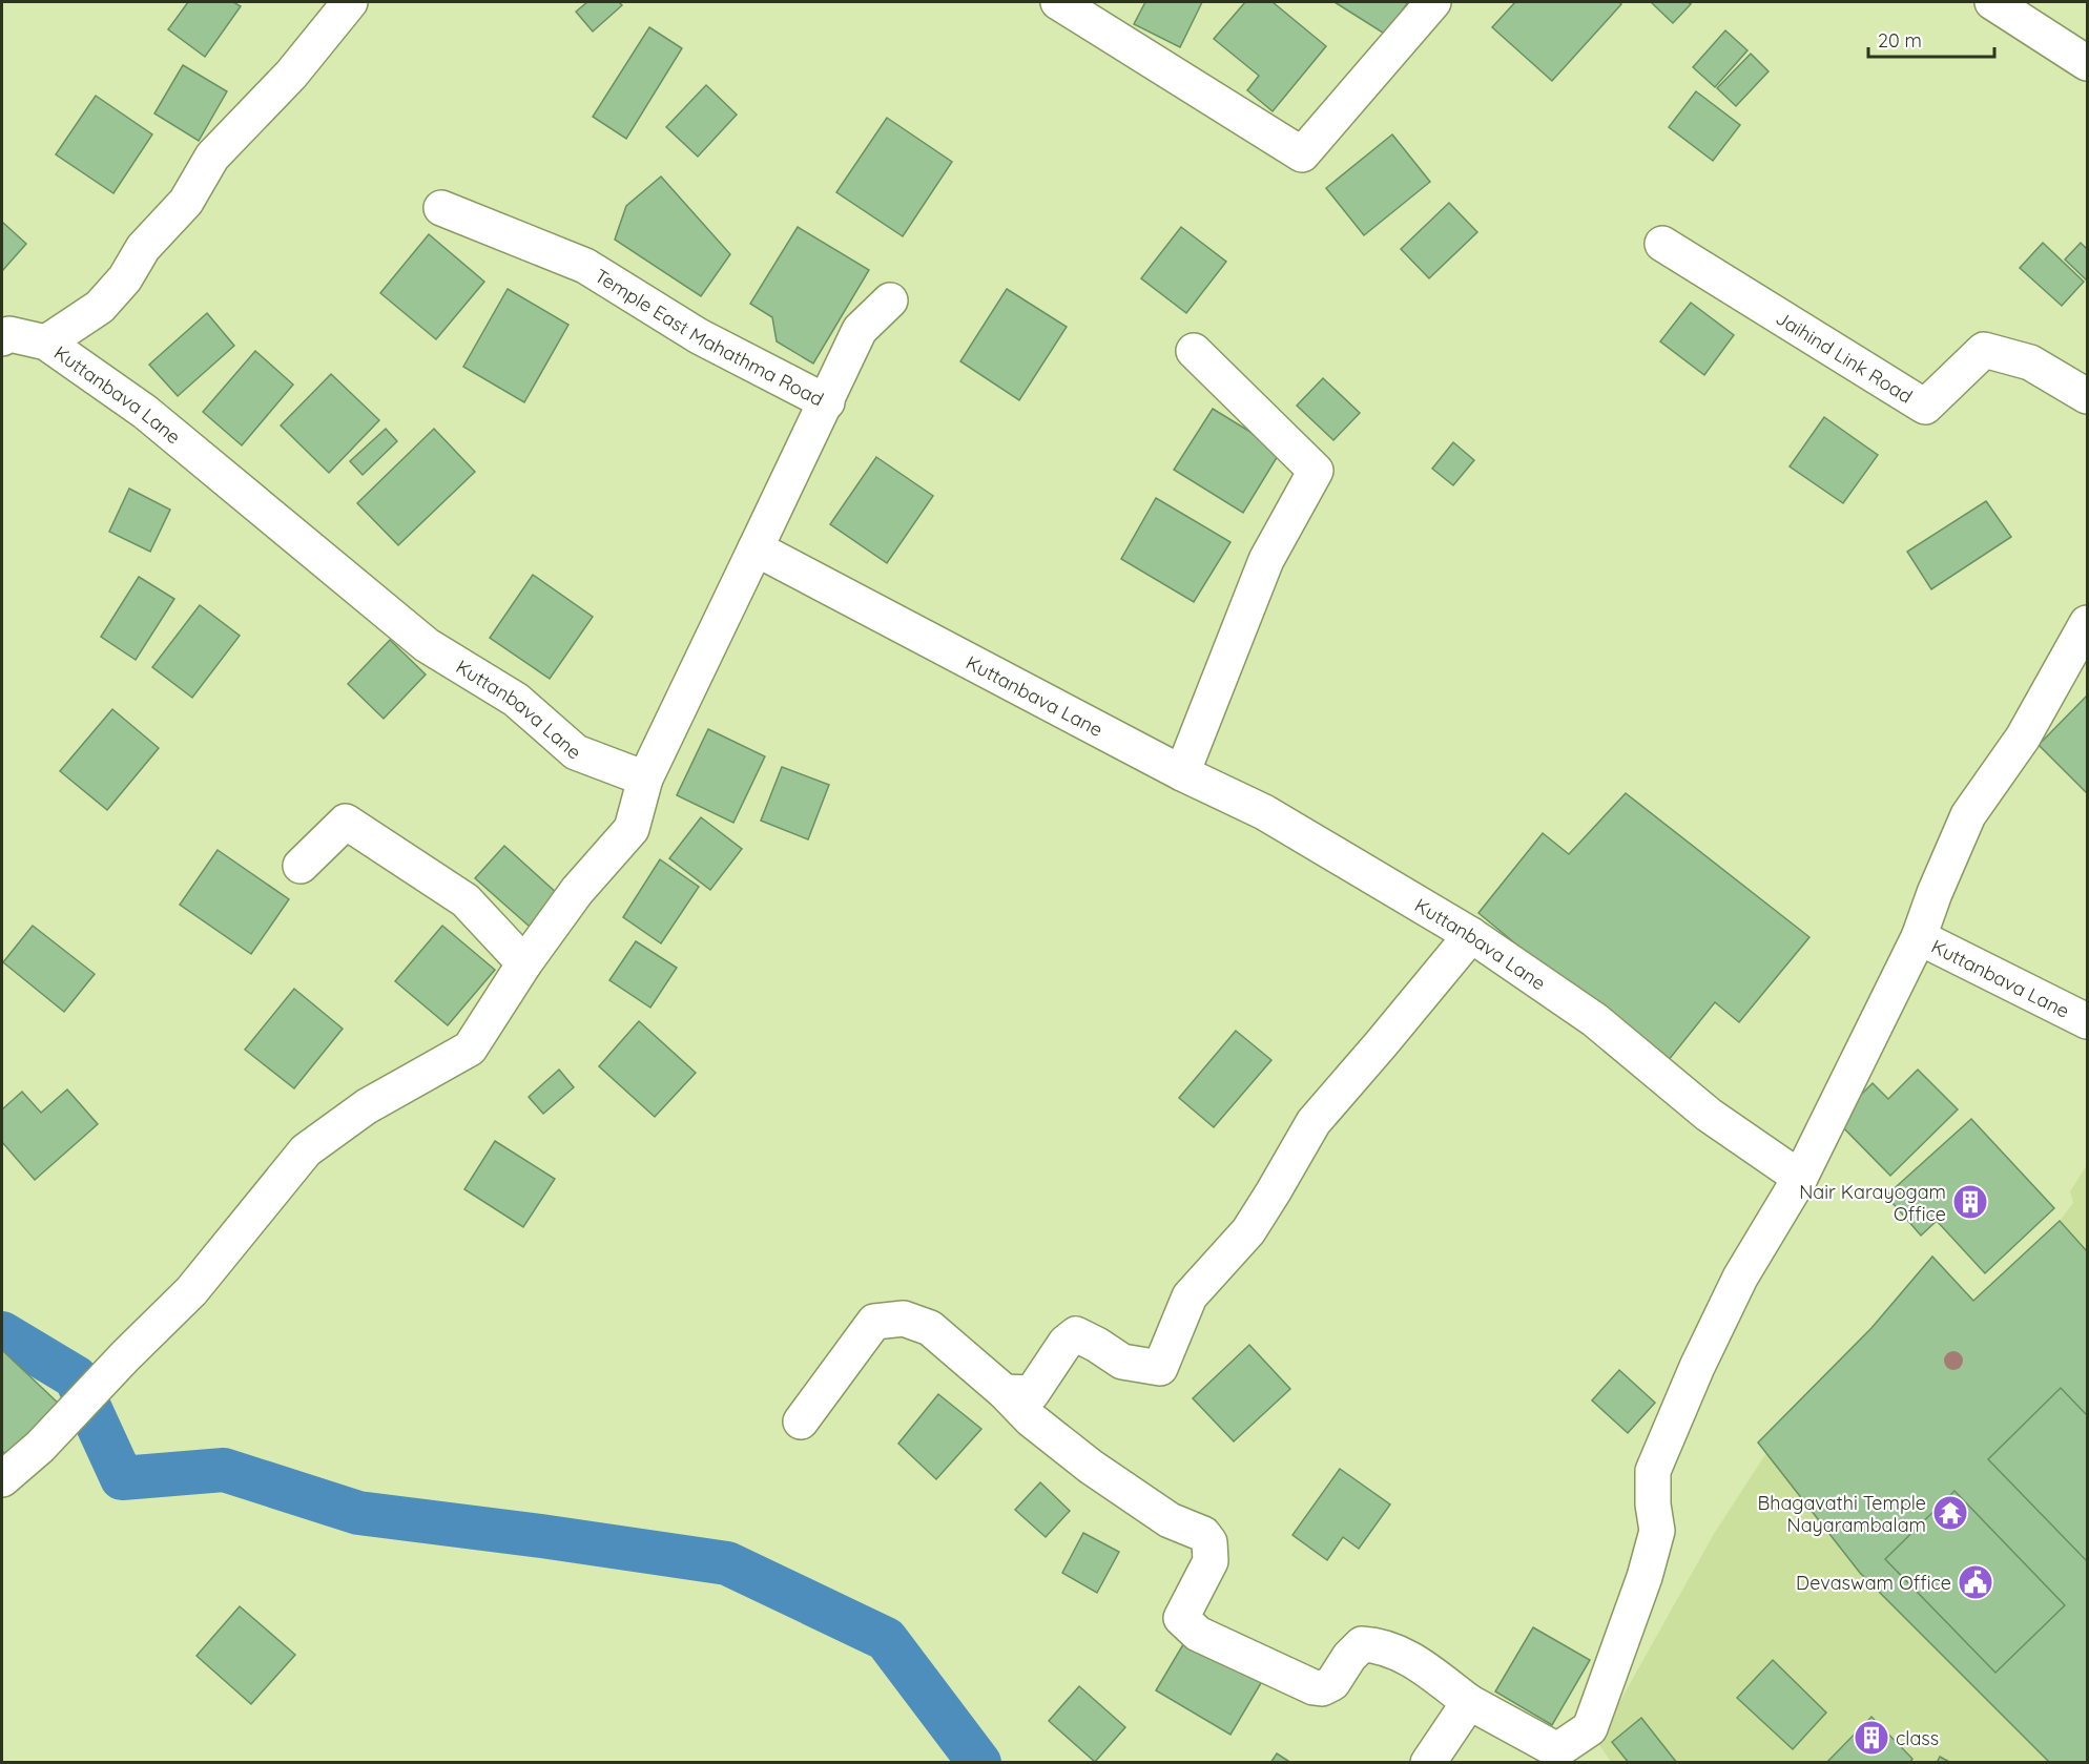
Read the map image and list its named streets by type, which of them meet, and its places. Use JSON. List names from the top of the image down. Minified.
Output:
{"streets":{"street":["Temple East Mahathma Road","Jaihind Link Road","Kuttanbava Lane"]},"crossings":[["Temple East Mahathma Road","Kuttanbava Lane"]],"places":{"building":["Nair Karayogam Office","class"],"temple":["Bhagavathi Temple Nayarambalam"],"public building":["Devaswam Office"]},"scale_bar":"20 m"}
